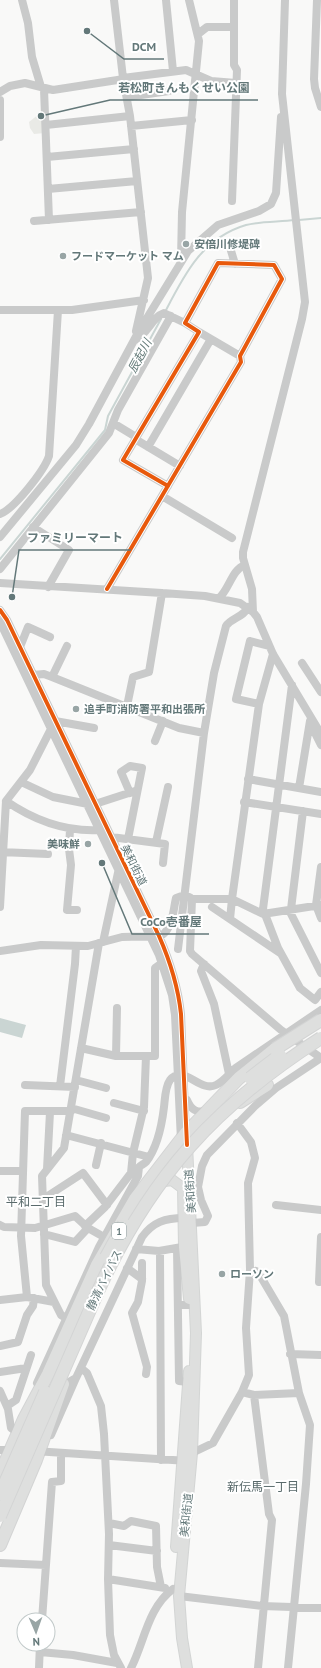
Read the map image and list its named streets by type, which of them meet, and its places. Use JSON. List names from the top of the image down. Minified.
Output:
{"streets":{"highway":["1","静清バイパス"],"main road":["美和街道"]},"districts":["平和二丁目","新伝馬一丁目"],"water":["辰起川"],"places":["DCM","若松町きんもくせい公園","安倍川修堤碑","フードマーケット マム","ファミリーマート","追手町消防署平和出張所","美味鮮","CoCo壱番屋","ローソン"],"north":"bottom"}
